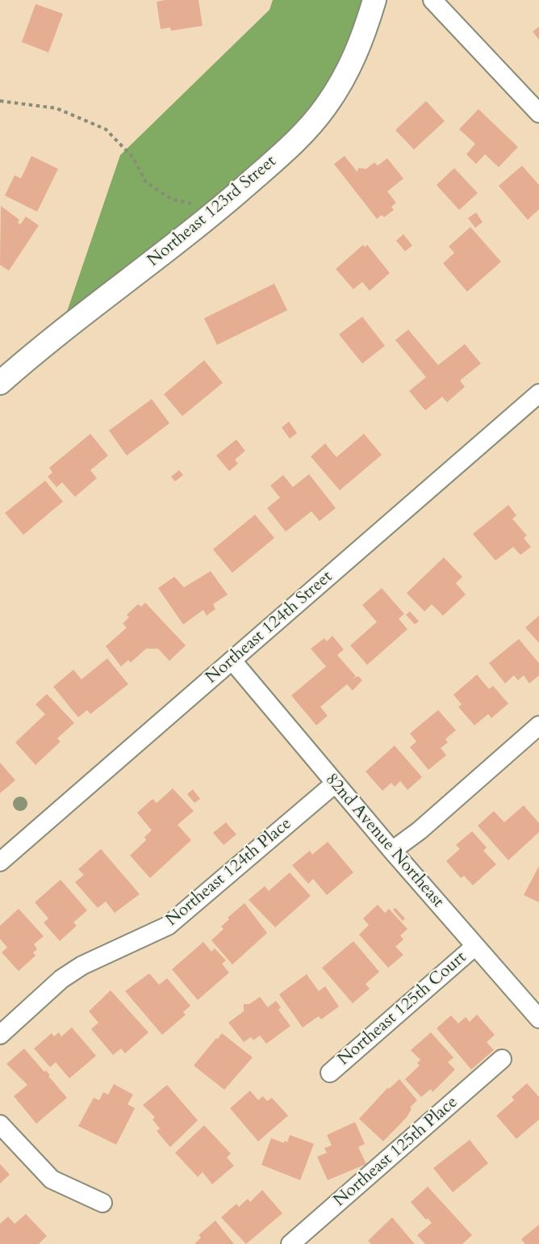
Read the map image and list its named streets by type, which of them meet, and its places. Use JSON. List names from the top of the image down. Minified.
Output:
{"streets":{"street":["Northeast 123rd Street","Northeast 124th Street","82nd Avenue Northeast","Northeast 124th Place","Northeast 125th Court","Northeast 125th Place"]},"crossings":[["Northeast 124th Street","82nd Avenue Northeast"],["82nd Avenue Northeast","Northeast 124th Place"],["82nd Avenue Northeast","Northeast 125th Court"]]}
